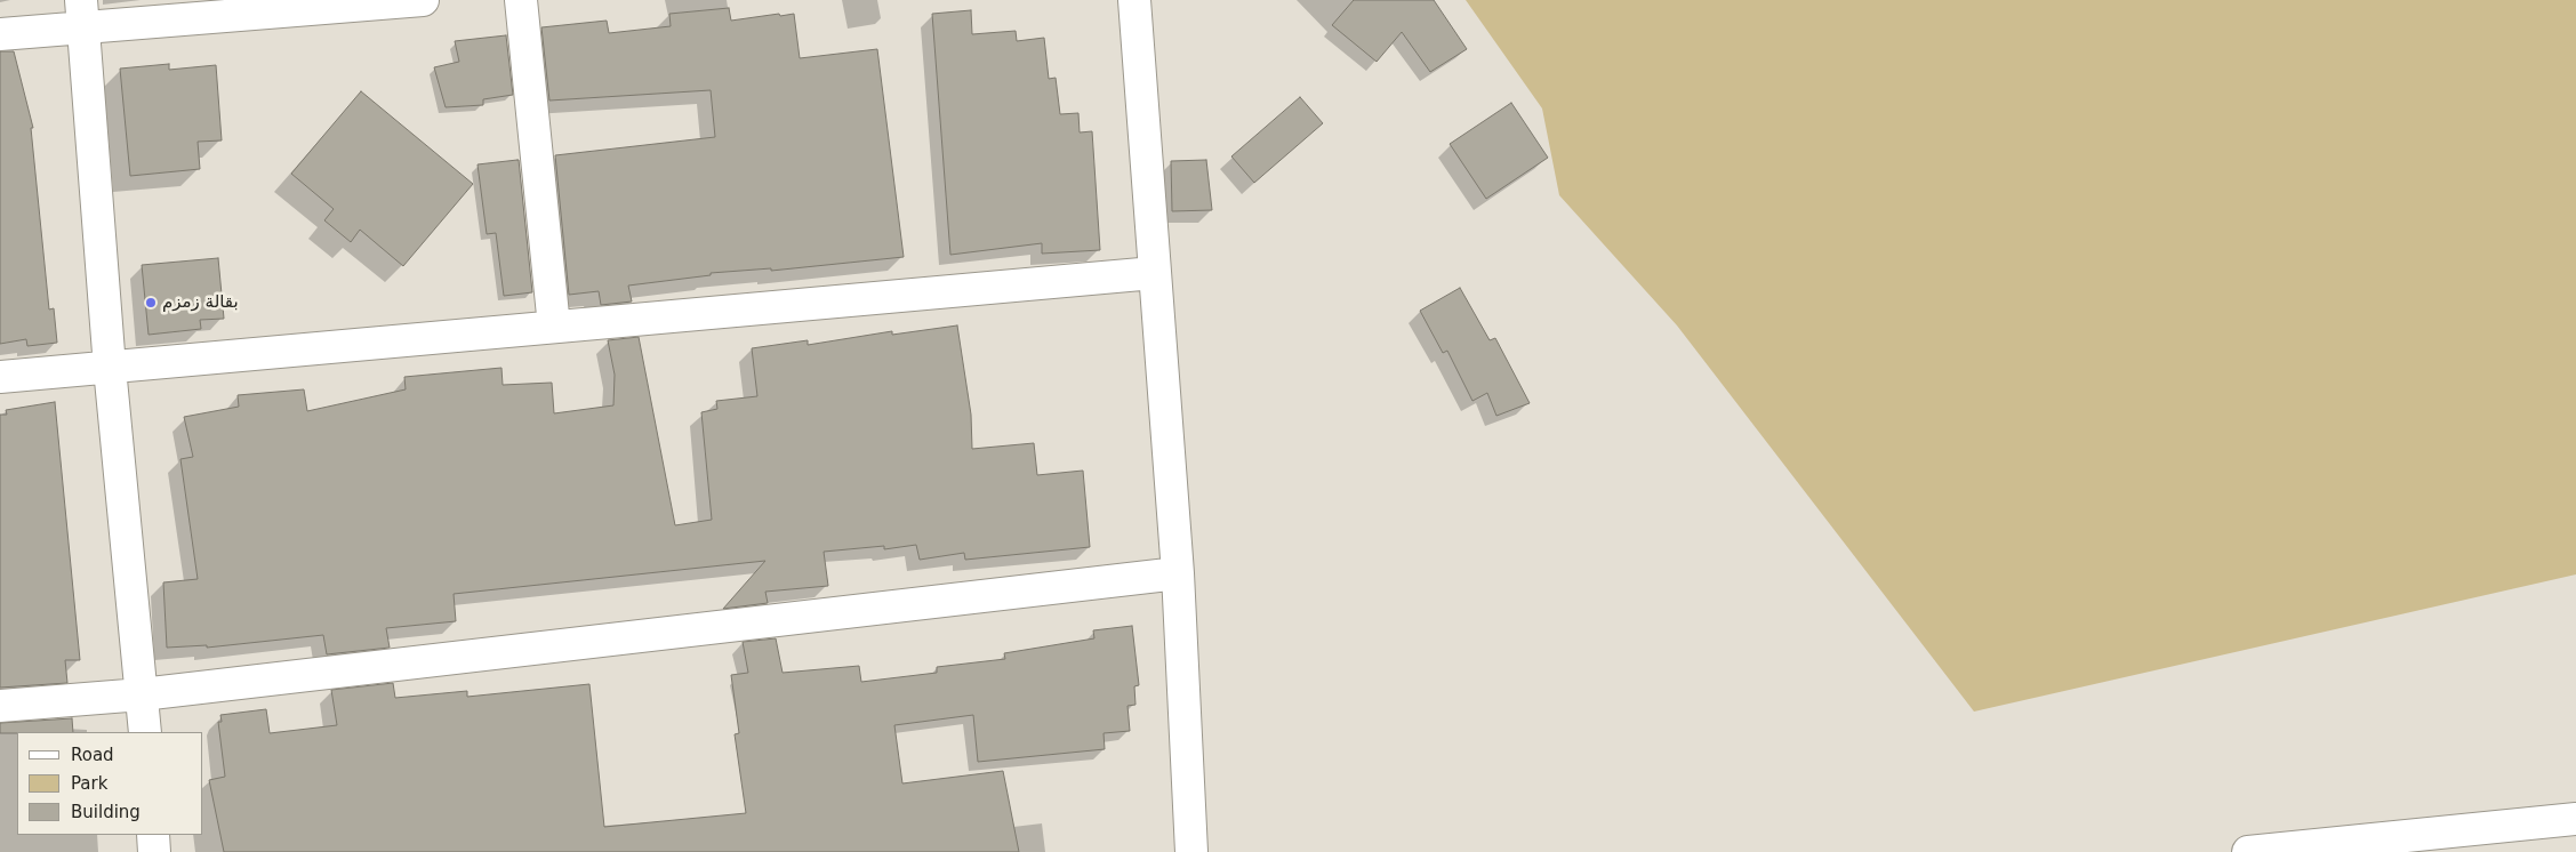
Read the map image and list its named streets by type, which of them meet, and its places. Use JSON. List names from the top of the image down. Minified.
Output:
{"places":["بقالة زمزم"],"legend":["Road","Park","Building"]}
